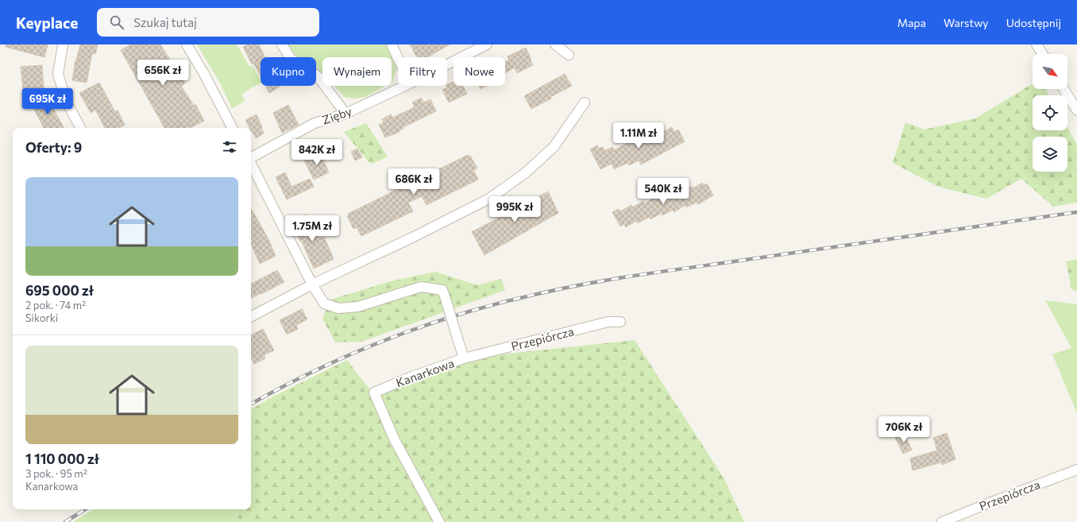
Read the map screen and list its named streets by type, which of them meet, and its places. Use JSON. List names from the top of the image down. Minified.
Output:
{"streets":{"street":["Zięby","Przepiórcza","Kanarkowa"]},"crossings":[["Przepiórcza","Kanarkowa"]],"north":"bottom right","page":{"header":"Keyplace","search":"Szukaj tutaj","nav":["Mapa","Warstwy","Udostępnij"],"chip":["Kupno","Wynajem","Filtry","Nowe"],"price":["656K zł","695K zł","1.11M zł","842K zł","686K zł","540K zł","995K zł","1.75M zł","706K zł"],"heading":"Oferty: 9","list":[{"name":"695 000 zł","note":"2 pok. · 74 m² · Sikorki"},{"name":"1 110 000 zł","note":"3 pok. · 95 m² · Kanarkowa"}]}}
